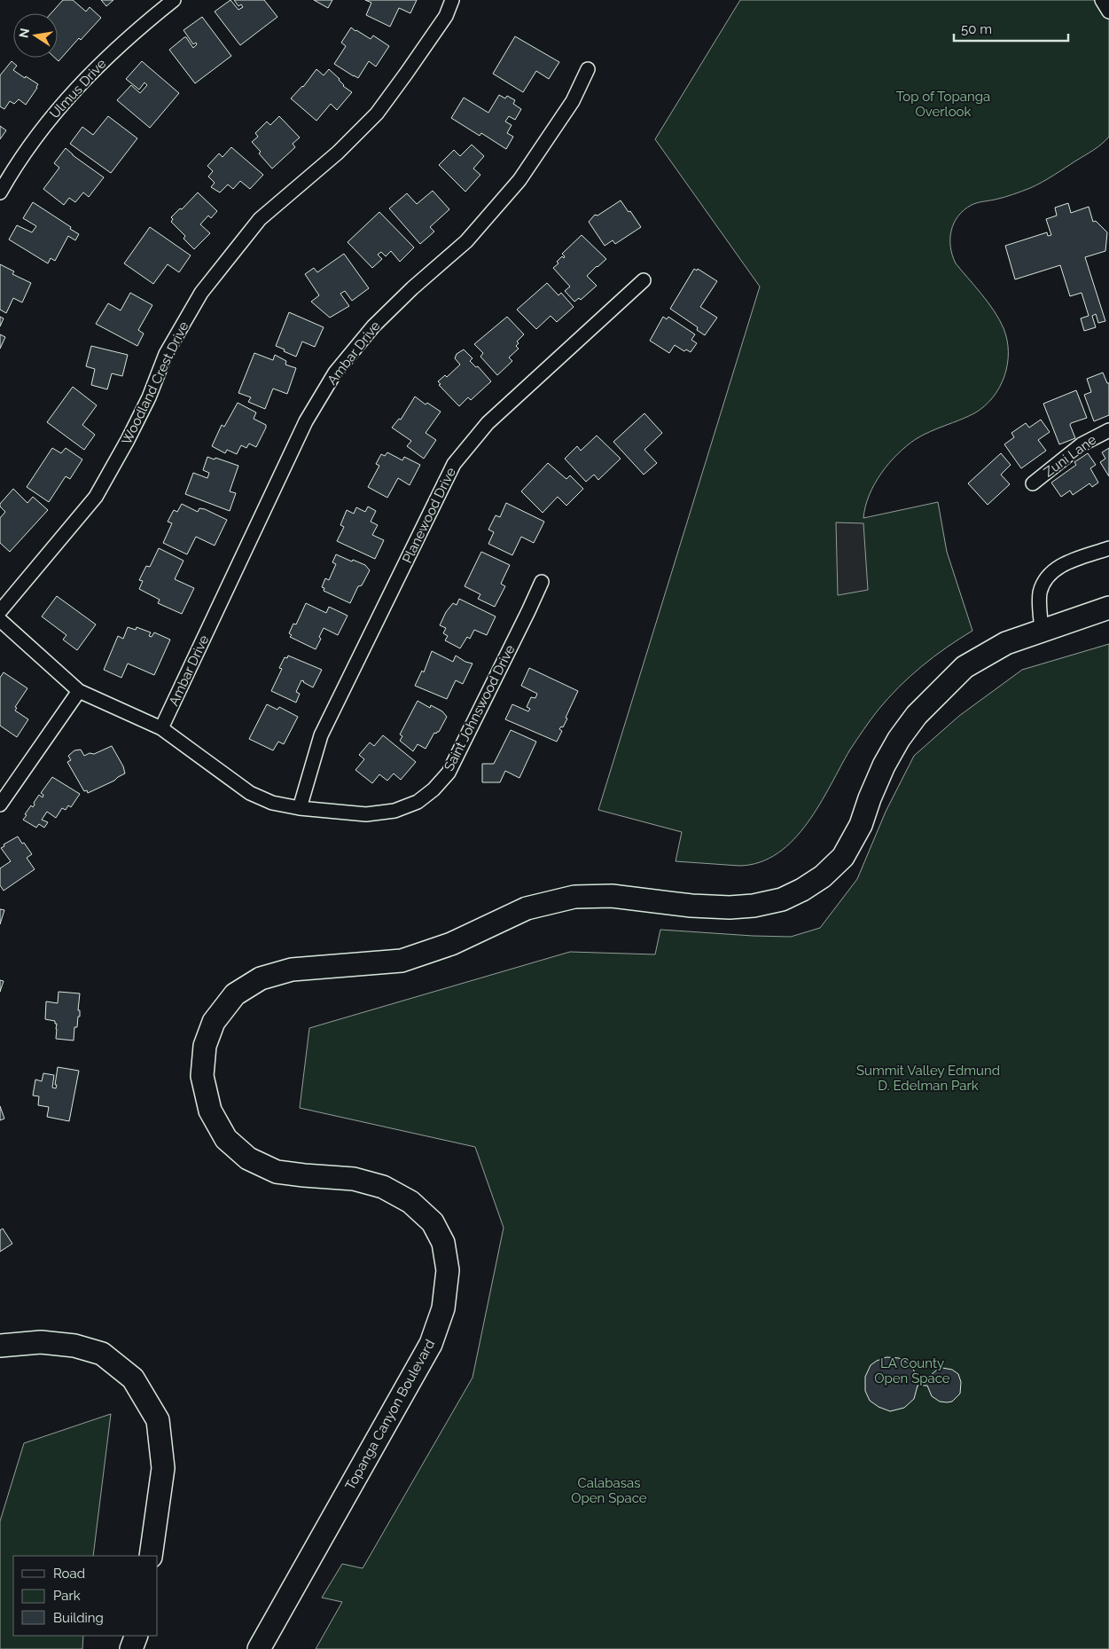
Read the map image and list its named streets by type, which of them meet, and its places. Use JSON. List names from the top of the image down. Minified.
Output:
{"streets":{"main road":["Topanga Canyon Boulevard"],"street":["Ulmus Drive","Ambar Drive","Woodland Crest Drive","Zuni Lane","Planewood Drive","Saint Johnswood Drive"]},"crossings":[["Ambar Drive","Saint Johnswood Drive"],["Planewood Drive","Saint Johnswood Drive"]],"parks":["Top of Topanga Overlook","Summit Valley Edmund D. Edelman Park","LA County Open Space","Calabasas Open Space"],"legend":["Road","Park","Building"],"scale_bar":"50 m","north":"left"}
